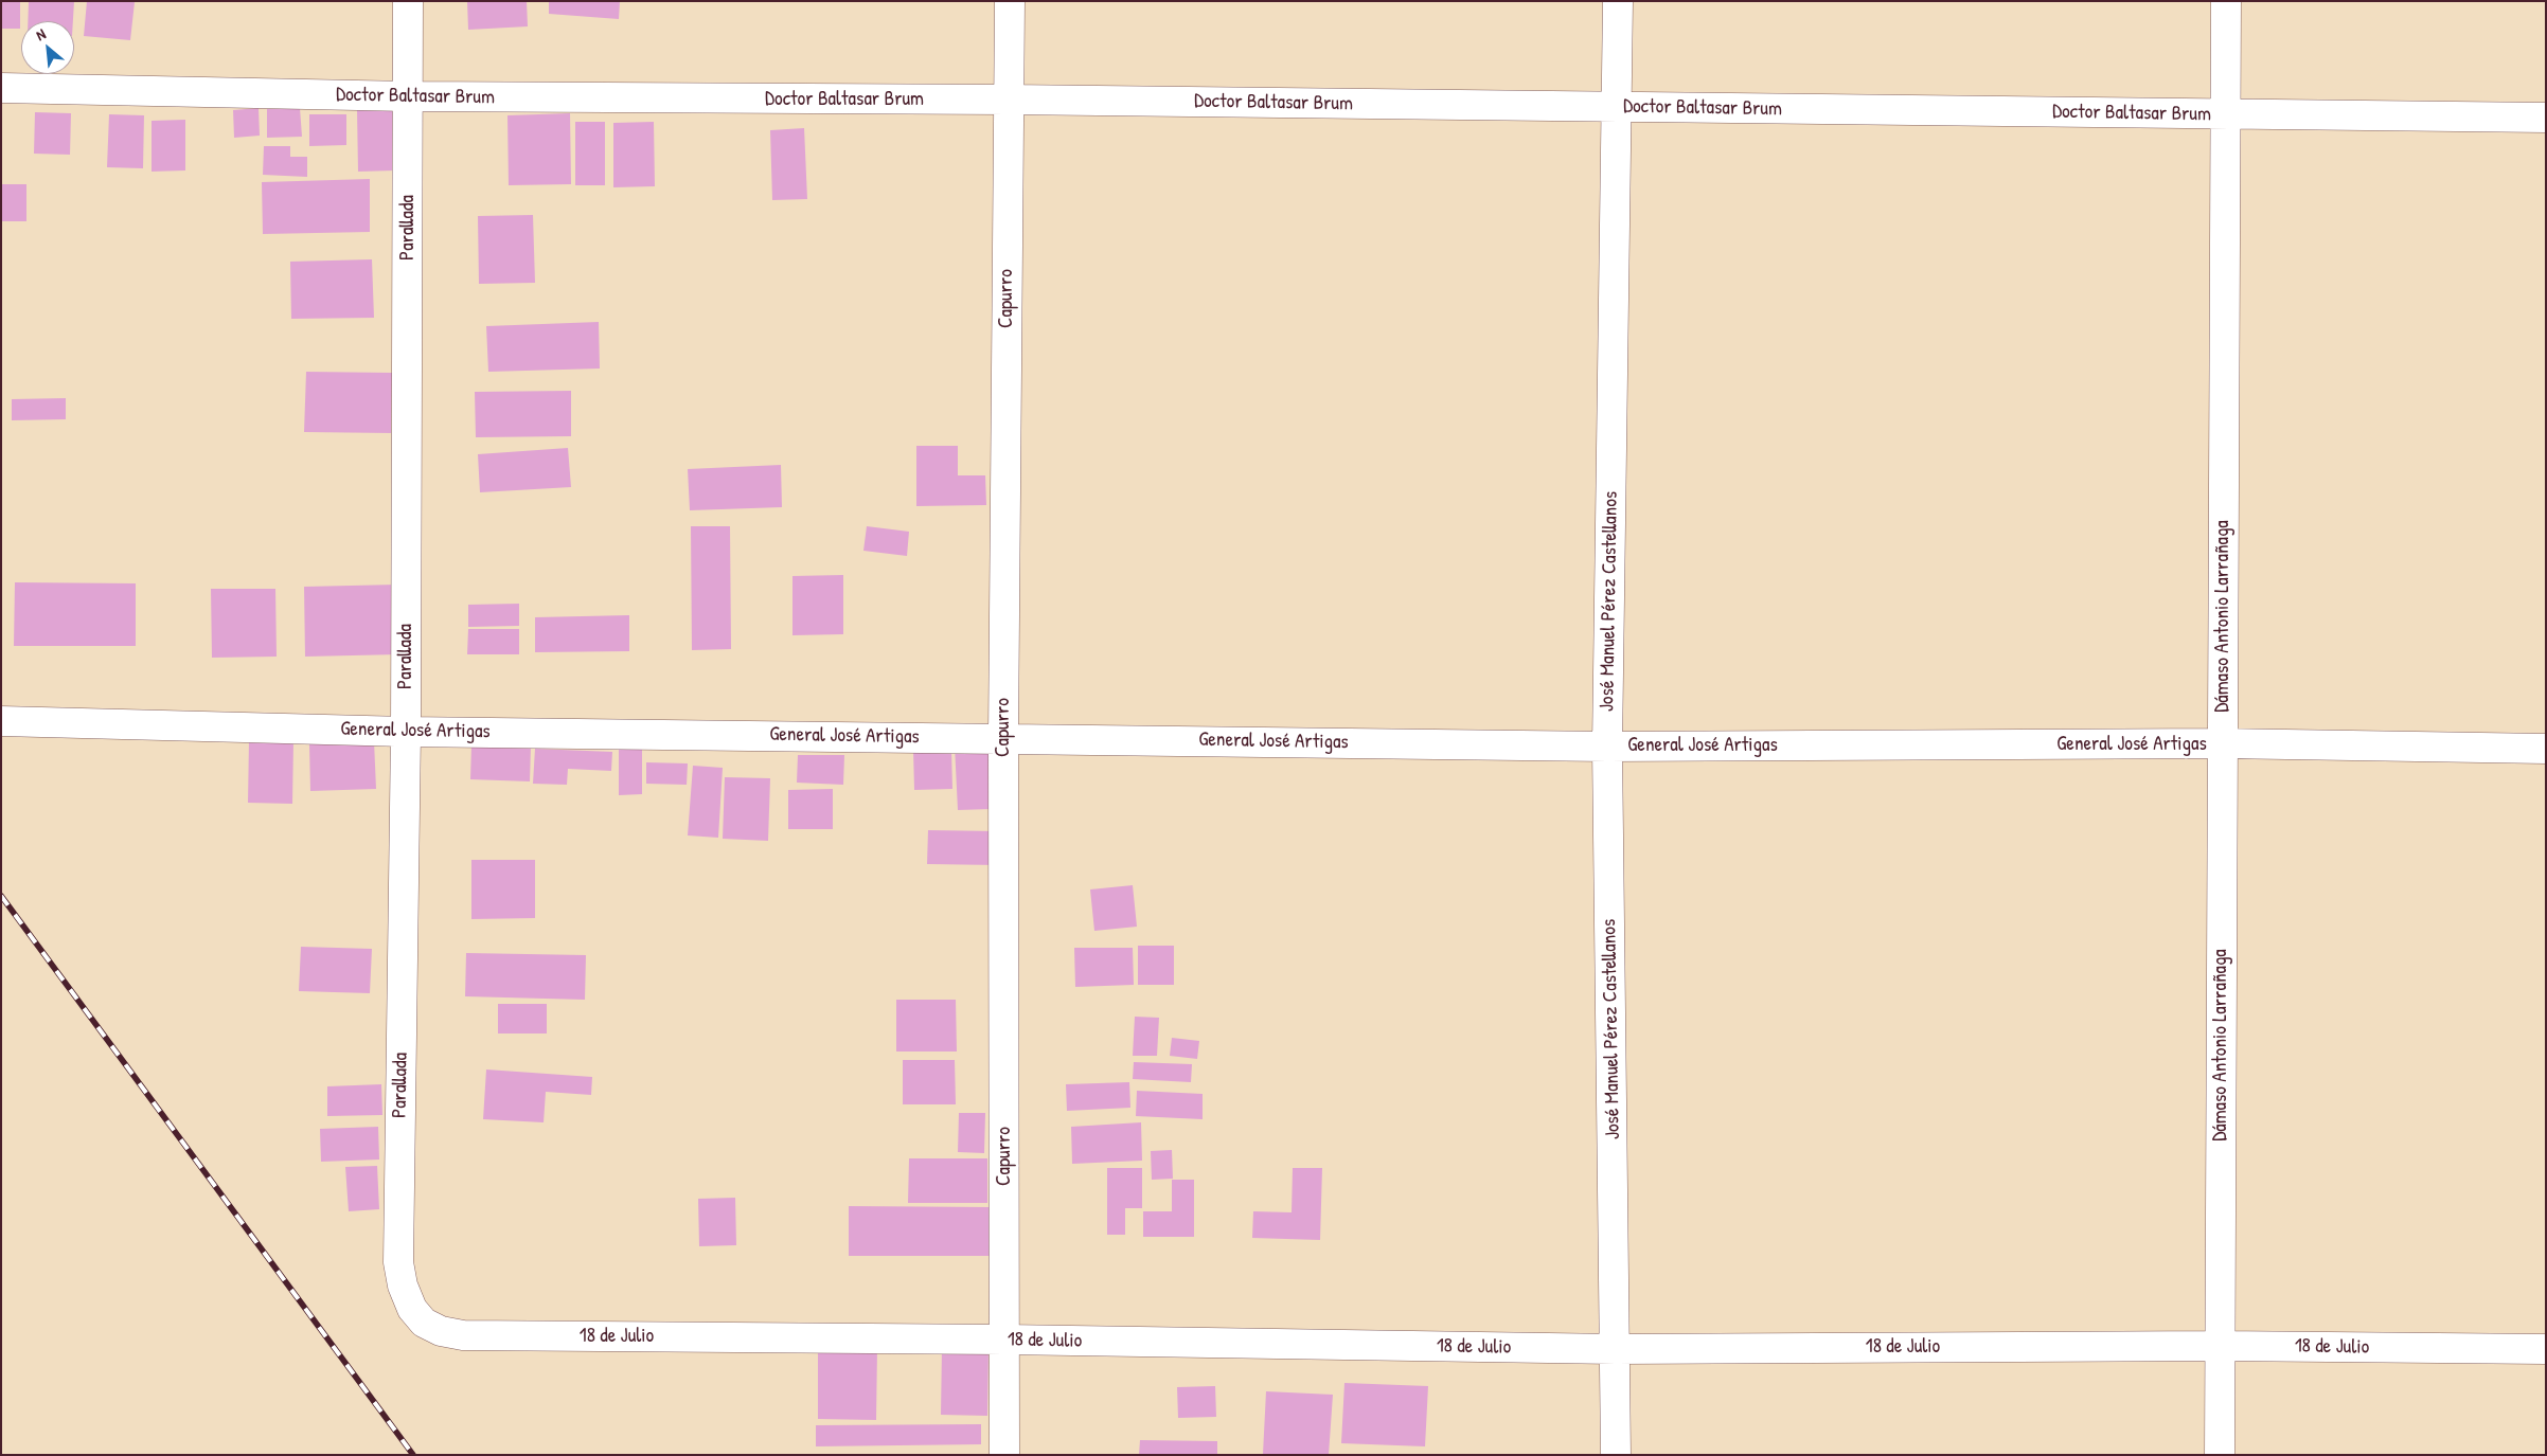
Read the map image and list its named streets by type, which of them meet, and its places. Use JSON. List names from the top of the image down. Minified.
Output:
{"streets":{"street":["Doctor Baltasar Brum","Parallada","Capurro","José Manuel Pérez Castellanos","Dámaso Antonio Larrañaga","General José Artigas","18 de Julio"]},"crossings":[["Doctor Baltasar Brum","Parallada"],["Doctor Baltasar Brum","Capurro"],["Doctor Baltasar Brum","José Manuel Pérez Castellanos"],["Doctor Baltasar Brum","Dámaso Antonio Larrañaga"],["Parallada","General José Artigas"],["Parallada","18 de Julio"],["Capurro","General José Artigas"],["Capurro","18 de Julio"],["José Manuel Pérez Castellanos","General José Artigas"],["José Manuel Pérez Castellanos","18 de Julio"],["Dámaso Antonio Larrañaga","General José Artigas"],["Dámaso Antonio Larrañaga","18 de Julio"]],"north":"top left"}
